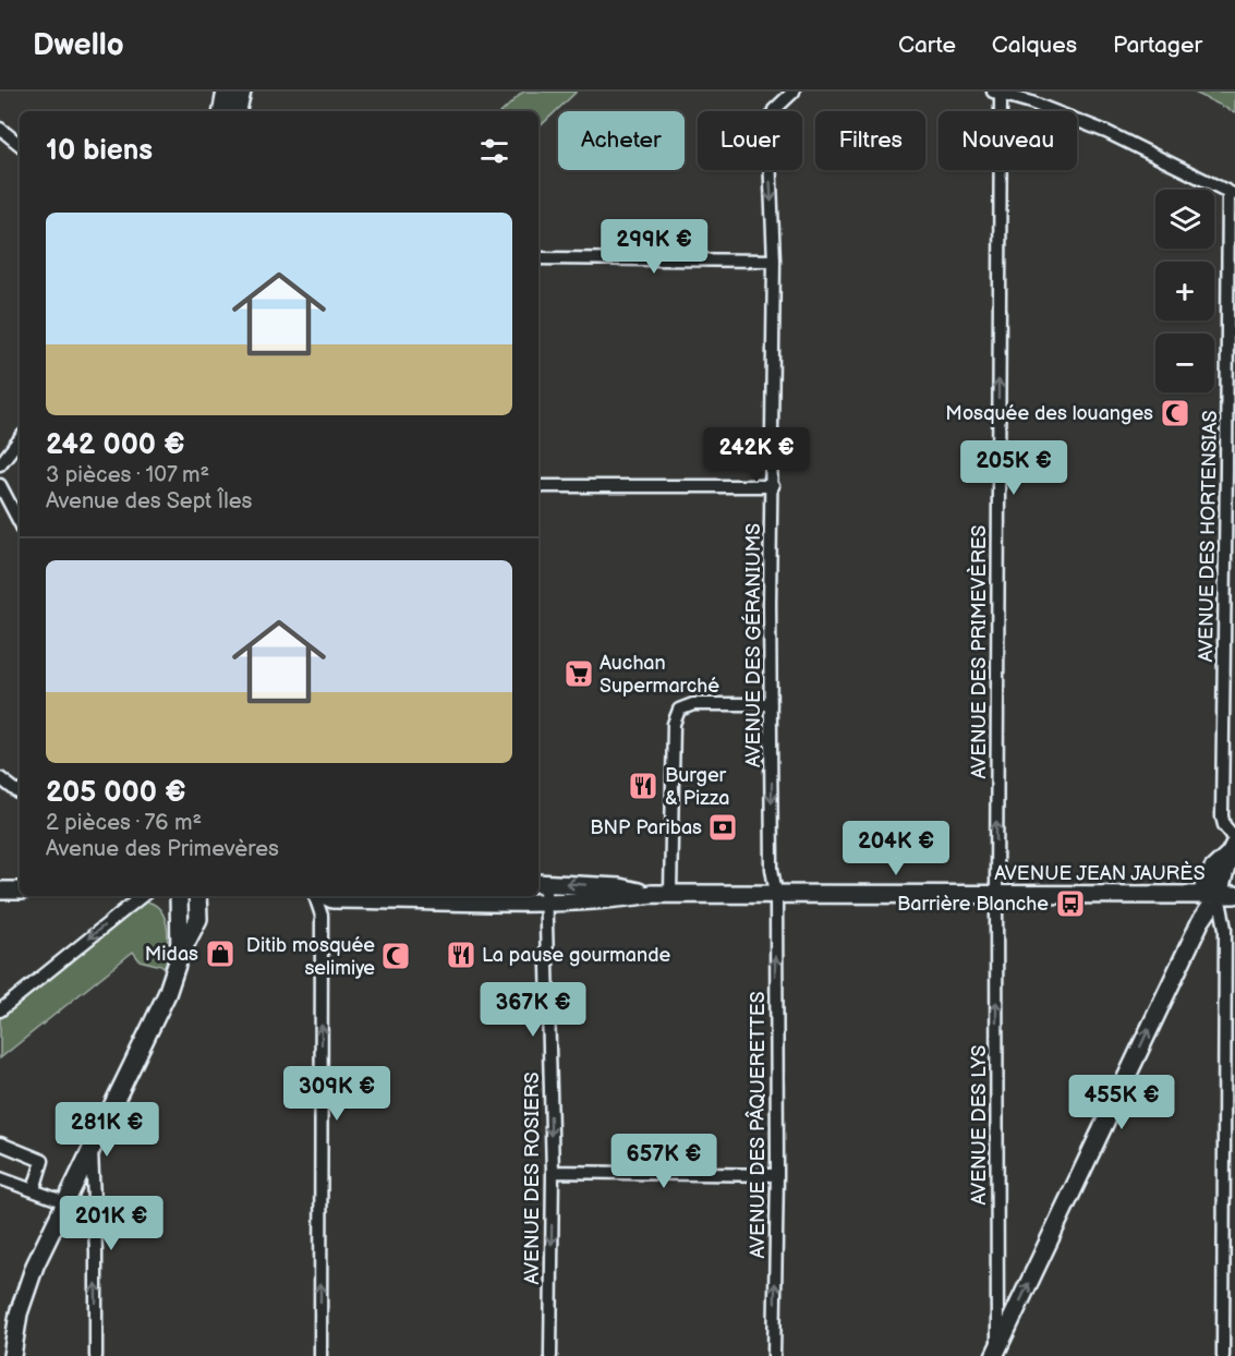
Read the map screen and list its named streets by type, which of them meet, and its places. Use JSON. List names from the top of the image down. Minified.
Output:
{"streets":{"main road":["AVENUE JEAN JAURÈS"],"street":["AVENUE DES HORTENSIAS","AVENUE DES GÉRANIUMS","AVENUE DES PRIMEVÈRES","AVENUE DES PÂQUERETTES","AVENUE DES LYS","AVENUE DES ROSIERS"]},"crossings":[["AVENUE DES GÉRANIUMS","AVENUE JEAN JAURÈS"],["AVENUE DES GÉRANIUMS","AVENUE DES PÂQUERETTES"],["AVENUE DES PRIMEVÈRES","AVENUE JEAN JAURÈS"],["AVENUE DES PRIMEVÈRES","AVENUE DES LYS"],["AVENUE JEAN JAURÈS","AVENUE DES PÂQUERETTES"],["AVENUE JEAN JAURÈS","AVENUE DES LYS"],["AVENUE JEAN JAURÈS","AVENUE DES ROSIERS"]],"one_way":["AVENUE DES GÉRANIUMS","AVENUE DES PRIMEVÈRES","AVENUE DES PÂQUERETTES","AVENUE DES LYS","AVENUE DES ROSIERS"],"places":{"mosque":["Mosquée des louanges","Ditib mosquée selimiye"],"supermarket":["Auchan Supermarché"],"restaurant":["Burger & Pizza","La pause gourmande"],"bank":["BNP Paribas"],"bus stop":["Barrière Blanche"],"shop":["Midas"]},"page":{"header":"Dwello","nav":["Carte","Calques","Partager"],"chip":["Acheter","Louer","Filtres","Nouveau"],"heading":"10 biens","map_buttons":["+","−"],"list":[{"name":"242 000 €","note":"3 pièces · 107 m² · Avenue des Sept Îles"},{"name":"205 000 €","note":"2 pièces · 76 m² · Avenue des Primevères"}],"price":["299K €","242K €","205K €","204K €","367K €","309K €","455K €","281K €","657K €","201K €"]}}
